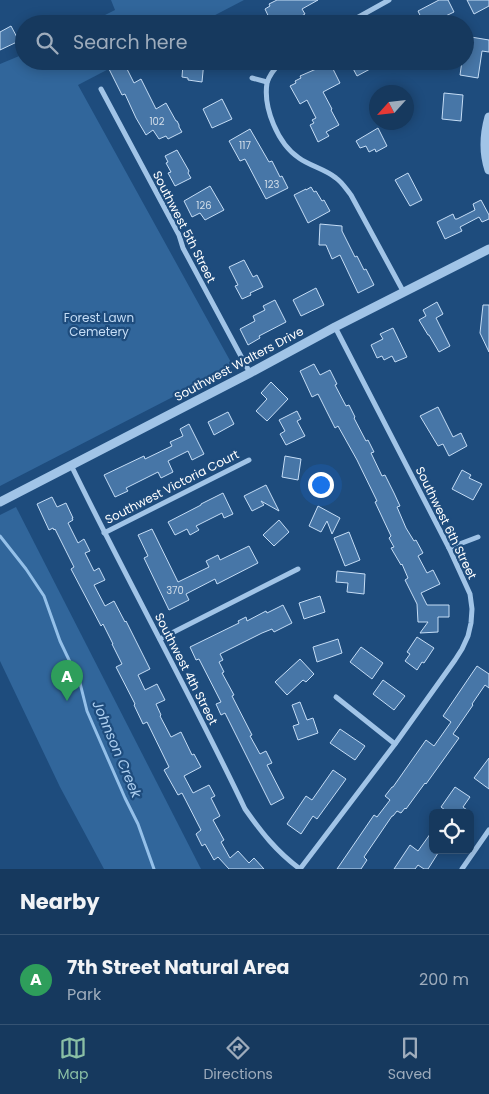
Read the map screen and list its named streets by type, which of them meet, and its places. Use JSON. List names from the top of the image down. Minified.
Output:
{"streets":{"street":["Southwest 5th Street","Southwest Walters Drive","Southwest Victoria Court","Southwest 6th Street","Southwest 4th Street"]},"crossings":[["Southwest 5th Street","Southwest Walters Drive"],["Southwest Walters Drive","Southwest 6th Street"],["Southwest Walters Drive","Southwest 4th Street"],["Southwest Victoria Court","Southwest 4th Street"],["Southwest 6th Street","Southwest 4th Street"]],"water":["Johnson Creek"],"parks":["Forest Lawn Cemetery"],"house_numbers":["102","117","123","126","370"],"north":"bottom left","page":{"search":"Search here","pins":"A","heading":"Nearby","list":[{"mark":"A","name":"7th Street Natural Area","note":"Park","value":"200 m"}],"nav":["Map","Directions","Saved"]}}
